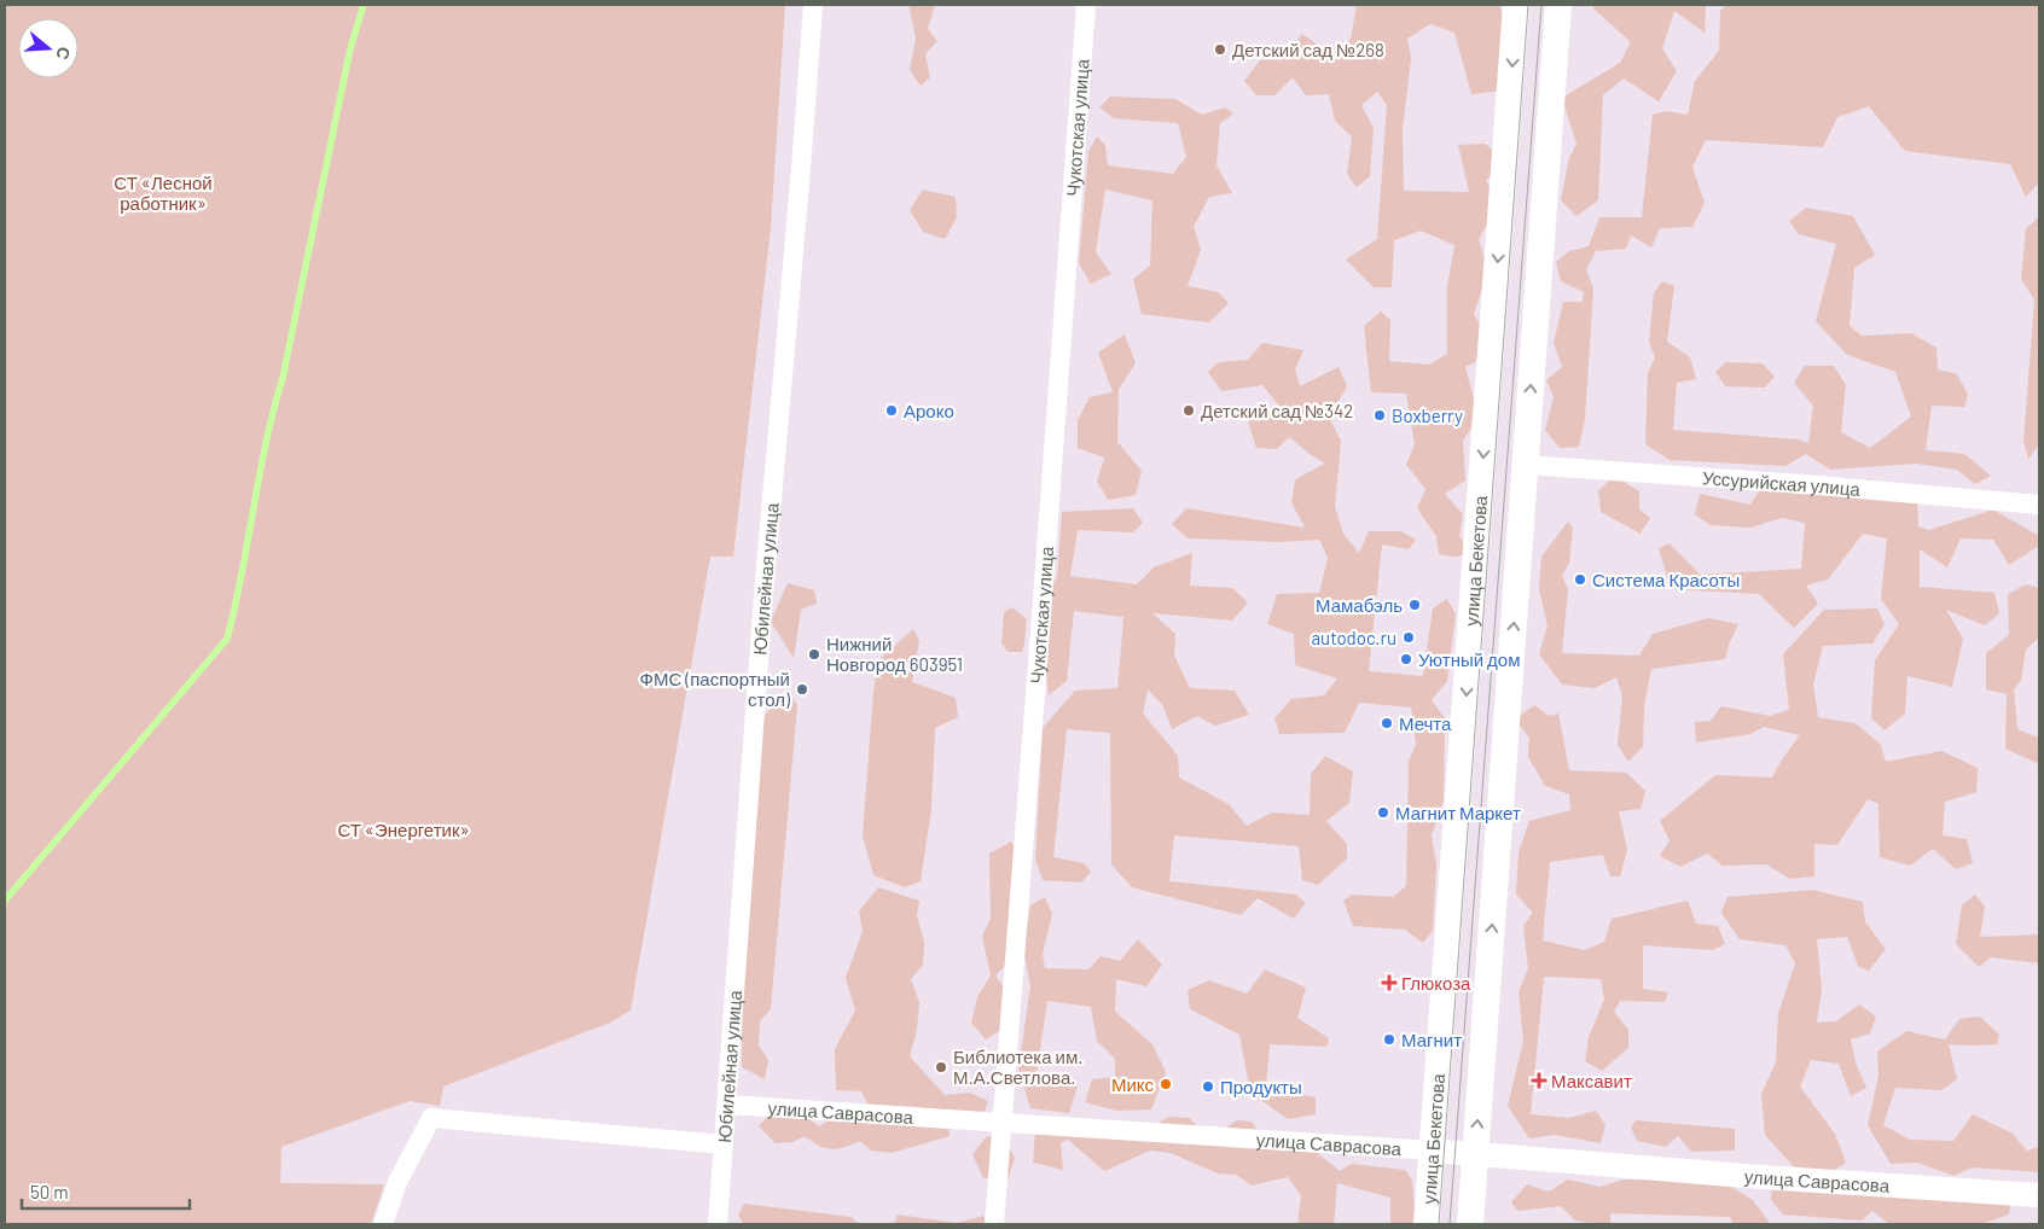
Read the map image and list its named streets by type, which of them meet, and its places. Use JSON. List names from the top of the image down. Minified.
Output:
{"streets":{"main road":["улица Бекетова"],"street":["Чукотская улица","Уссурийская улица","Юбилейная улица","улица Саврасова"]},"crossings":[["Чукотская улица","улица Саврасова"],["улица Бекетова","улица Саврасова"],["Юбилейная улица","улица Саврасова"]],"parks":["СТ «Лесной работник»","СТ «Энергетик»"],"places":{"other":["Детский сад №268","Ароко","Детский сад №342","Boxberry","Система Красоты","Мамабэль","autodoc.ru","Нижний Новгород 603951","Уютный дом","ФМС (паспортный стол)","Мечта","Магнит Маркет","Магнит","Библиотека им. М.А.Светлова.","Микс","Продукты"],"health":["Глюкоза","Максавит"]},"scale_bar":"50 m","north":"right"}
